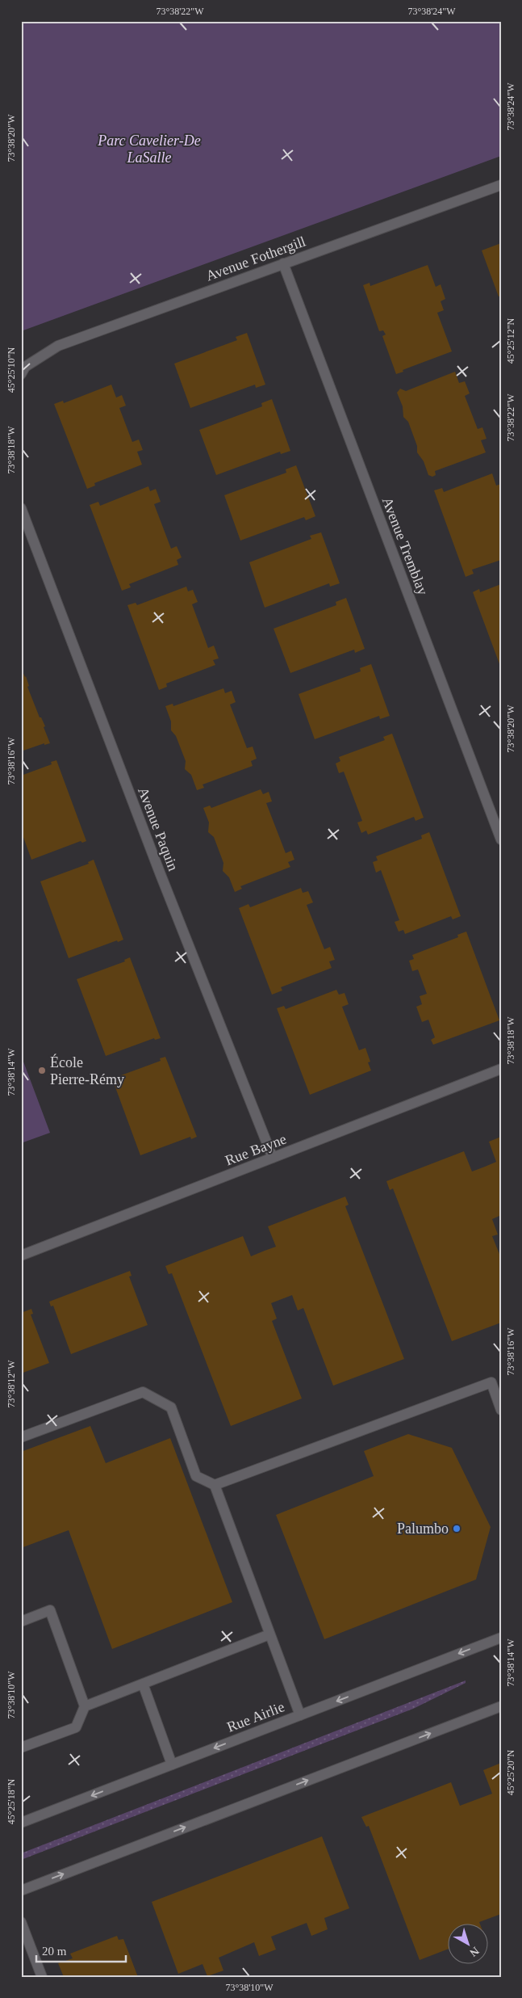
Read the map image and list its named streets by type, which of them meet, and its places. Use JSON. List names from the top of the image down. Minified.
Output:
{"streets":{"street":["Avenue Fothergill","Avenue Tremblay","Avenue Paquin","Rue Bayne","Rue Airlie"]},"crossings":[["Avenue Fothergill","Avenue Tremblay"],["Avenue Paquin","Rue Bayne"]],"parks":["Parc Cavelier-De LaSalle"],"places":["École Pierre-Rémy","Palumbo"],"scale_bar":"20 m","north":"bottom right","coordinates":["73°38'22\"W","73°38'24\"W","73°38'20\"W","45°25'12\"N","45°25'10\"N","73°38'18\"W","73°38'16\"W","73°38'14\"W","73°38'12\"W","73°38'10\"W","45°25'20\"N","45°25'18\"N"]}
